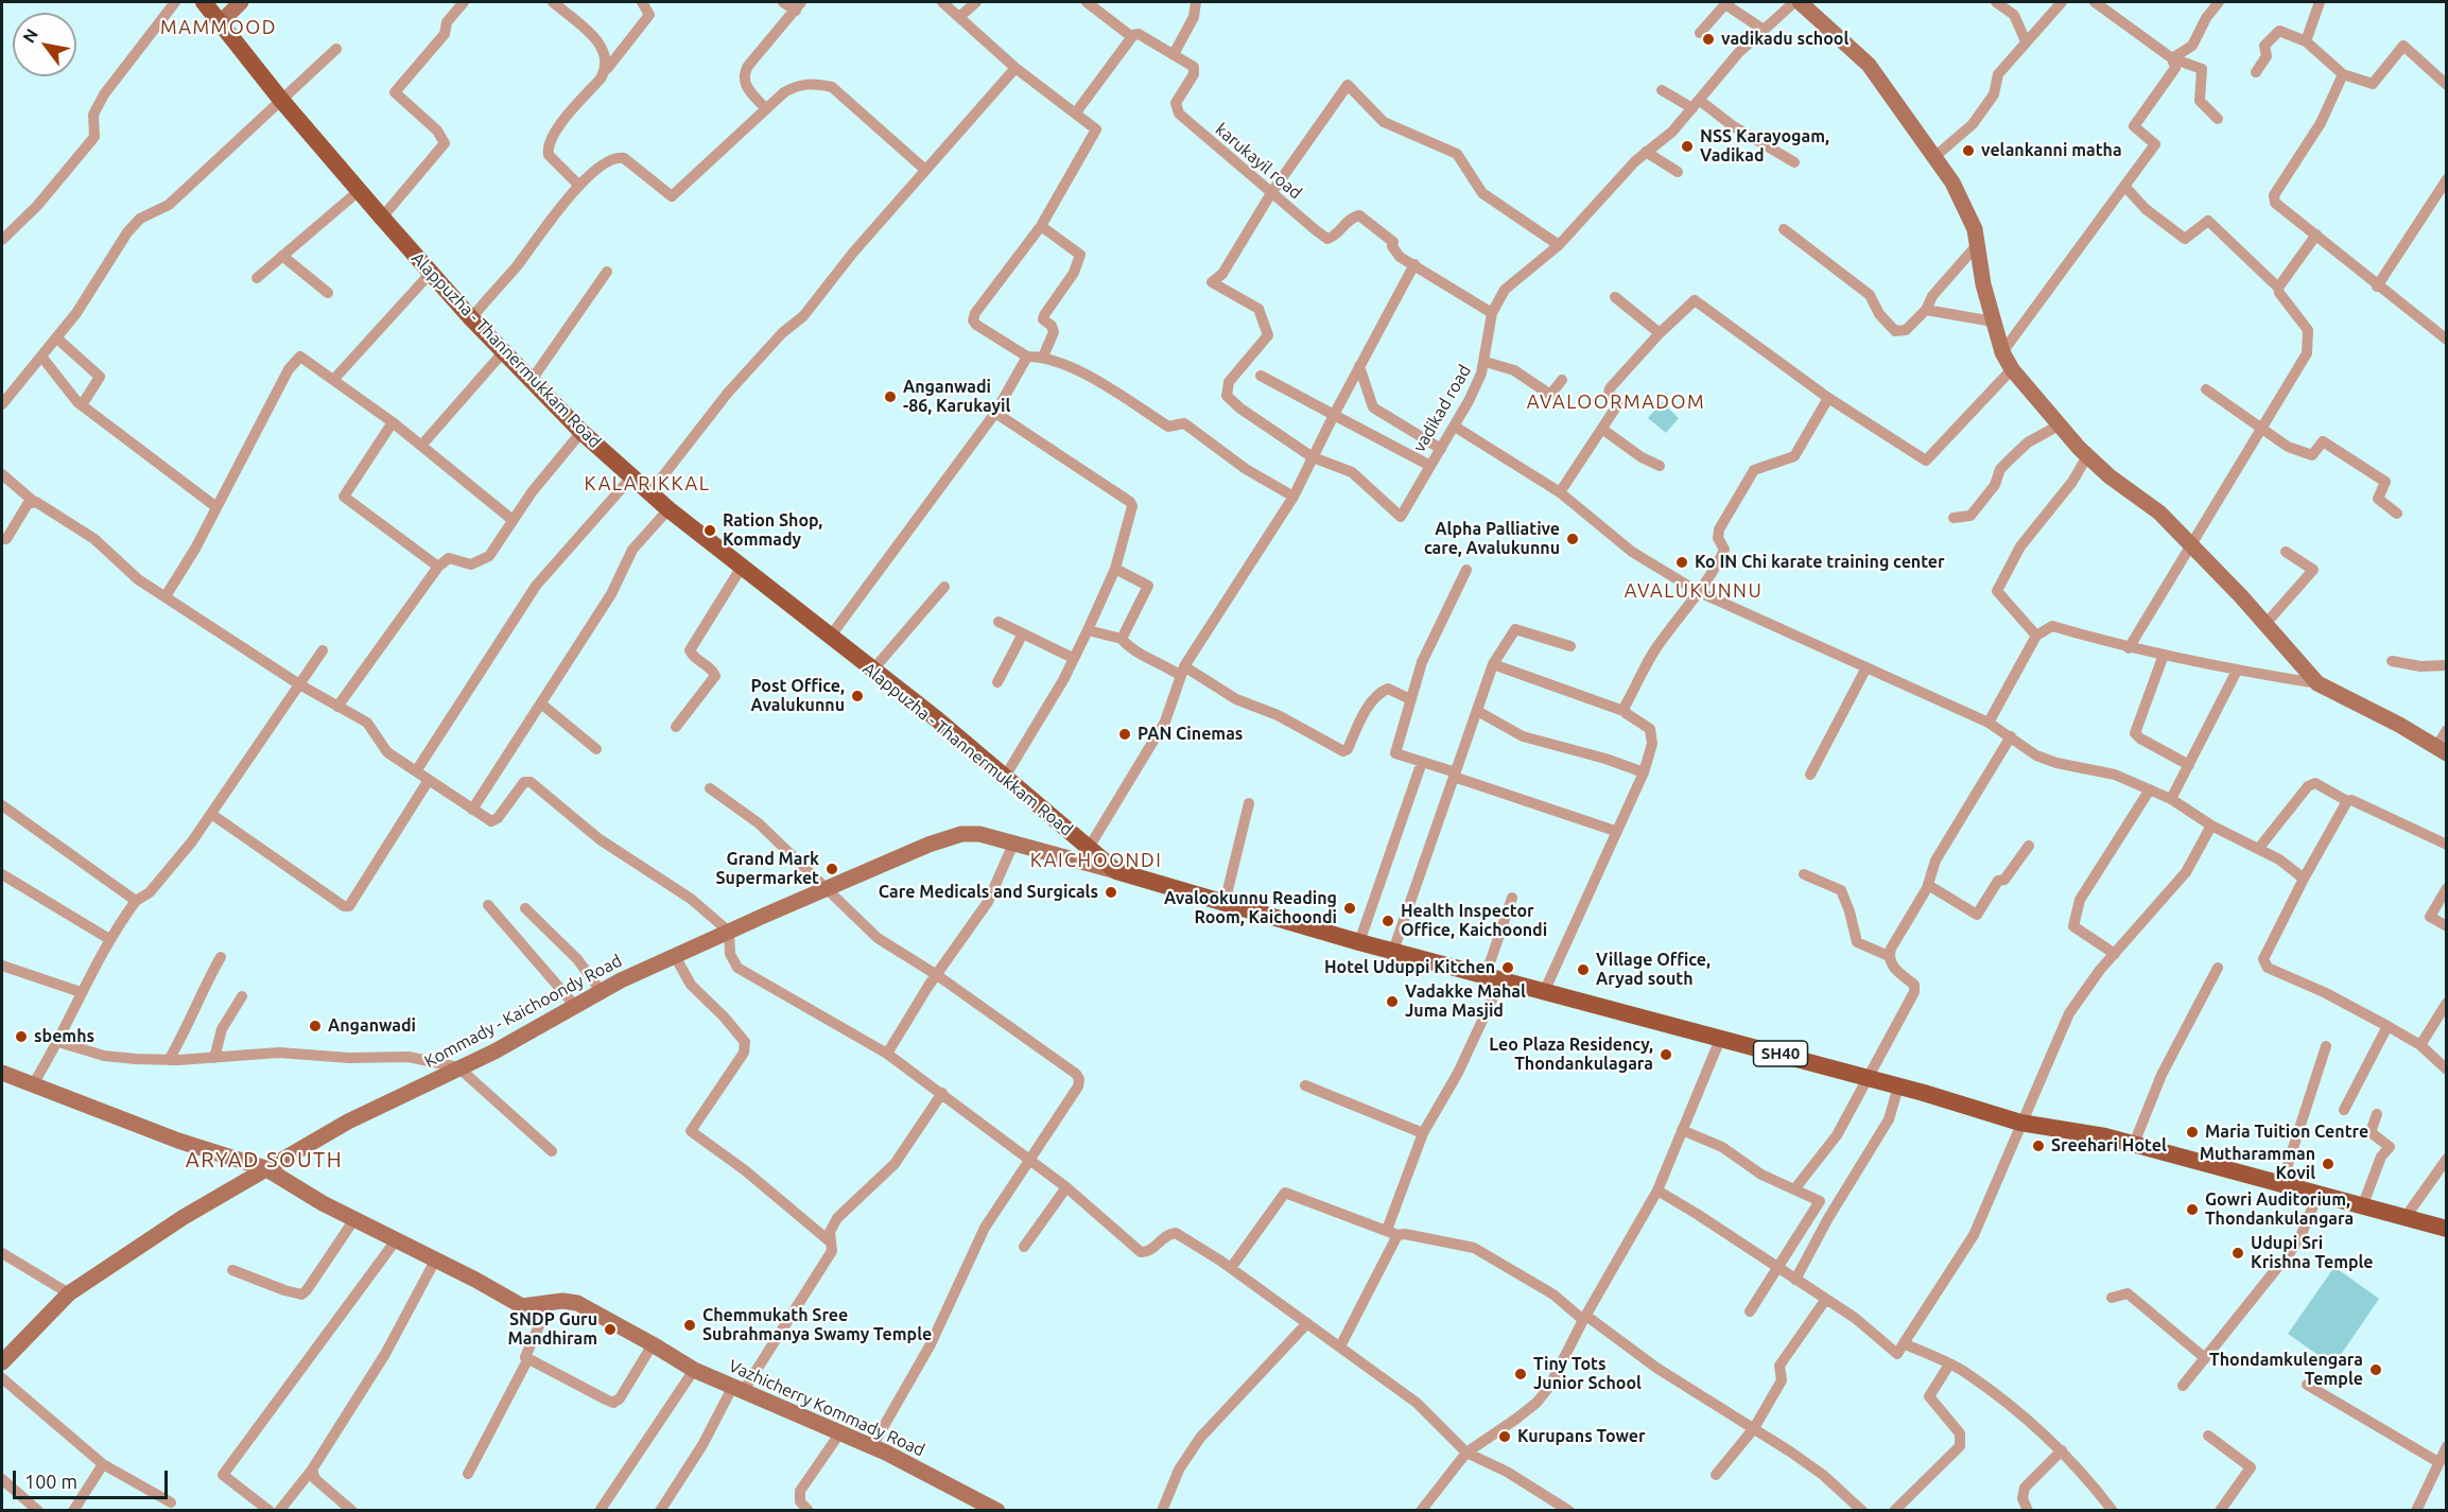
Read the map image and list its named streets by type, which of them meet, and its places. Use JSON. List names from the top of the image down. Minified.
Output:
{"streets":{"main road":["Alappuzha - Thannermukkam Road","Kommady - Kaichoondy Road","SH40","Vazhicherry Kommady Road"],"street":["karukayil road","vadikad road"]},"crossings":[["karukayil road","vadikad road"],["Alappuzha - Thannermukkam Road","Kommady - Kaichoondy Road"],["Kommady - Kaichoondy Road","Vazhicherry Kommady Road"]],"districts":["MAMMOOD","AVALOORMADOM","KALARIKKAL","AVALUKUNNU","KAICHOONDI","ARYAD SOUTH"],"places":["vadikadu school","NSS Karayogam, Vadikad","velankanni matha","Anganwadi -86, Karukayil","Ration Shop, Kommady","Alpha Palliative care, Avalukunnu","Ko IN Chi karate training center","Post Office, Avalukunnu","PAN Cinemas","Grand Mark Supermarket","Care Medicals and Surgicals","Avalookunnu Reading Room, Kaichoondi","Health Inspector Office, Kaichoondi","Hotel Uduppi Kitchen","Village Office, Aryad south","Vadakke Mahal Juma Masjid","Anganwadi","sbemhs","Leo Plaza Residency, Thondankulagara","Maria Tuition Centre","Sreehari Hotel","Mutharamman Kovil","Gowri Auditorium, Thondankulangara","Udupi Sri Krishna Temple","Chemmukath Sree Subrahmanya Swamy Temple","SNDP Guru Mandhiram","Thondamkulengara Temple","Tiny Tots Junior School","Kurupans Tower"],"scale_bar":"100 m","north":"top left"}
